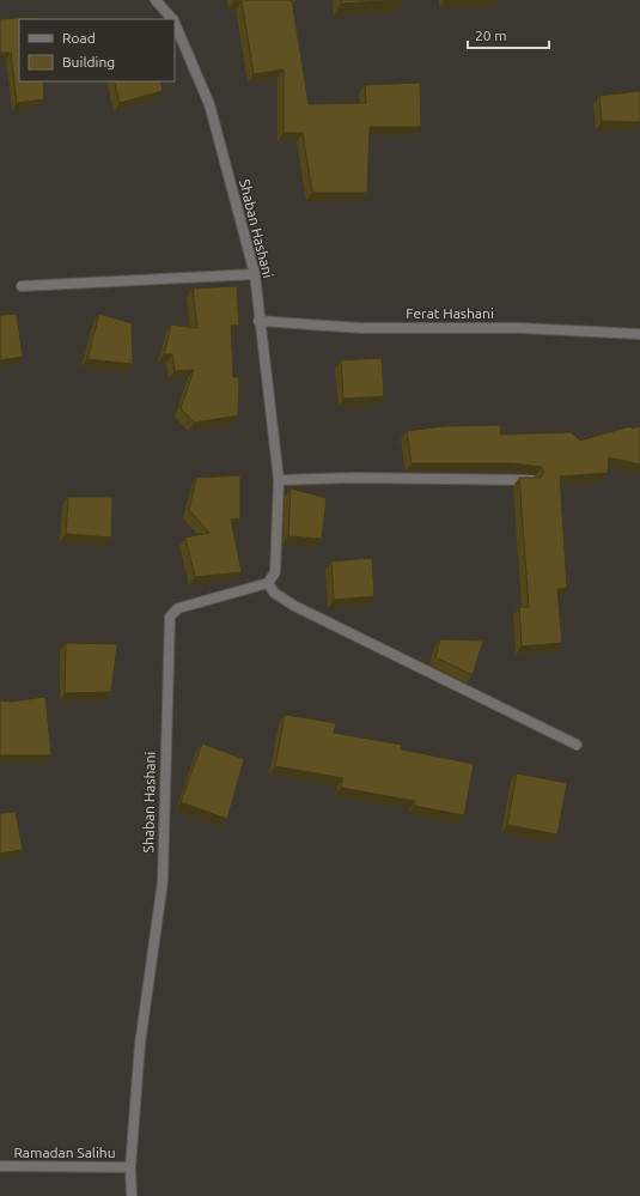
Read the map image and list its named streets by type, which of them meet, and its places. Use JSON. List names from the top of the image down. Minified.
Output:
{"streets":{"street":["Shaban Hashani","Ferat Hashani","Ramadan Salihu"]},"crossings":[["Shaban Hashani","Ferat Hashani"],["Shaban Hashani","Ramadan Salihu"]],"legend":["Road","Building"],"scale_bar":"20 m"}
